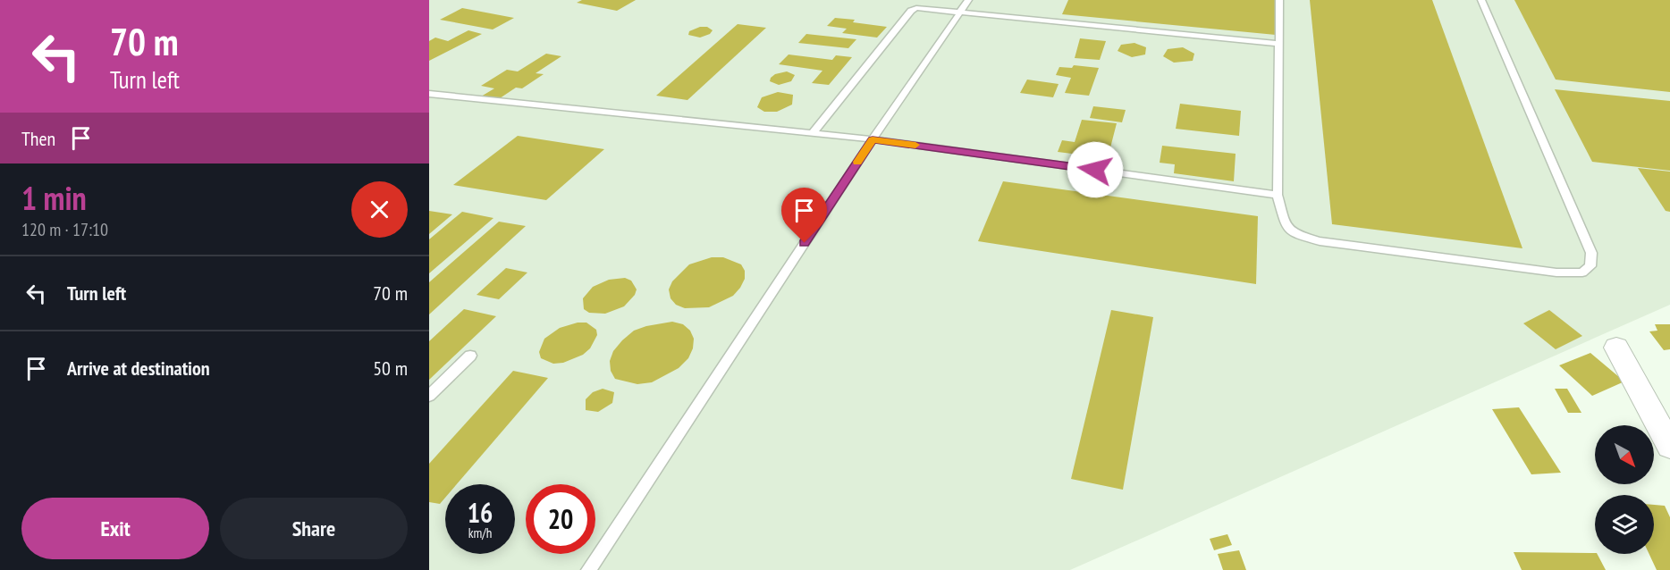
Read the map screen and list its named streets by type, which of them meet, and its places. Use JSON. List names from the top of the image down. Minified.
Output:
{"north":"bottom right","page":{"turn":["70 m","Turn left"],"then":"Then","heading":["1 min","120 m · 17:10"],"list":[{"name":"Turn left","value":"70 m"},{"name":"Arrive at destination","value":"50 m"}],"speed":"16 km/h","limit":"20","buttons":["Exit","Share"]}}
